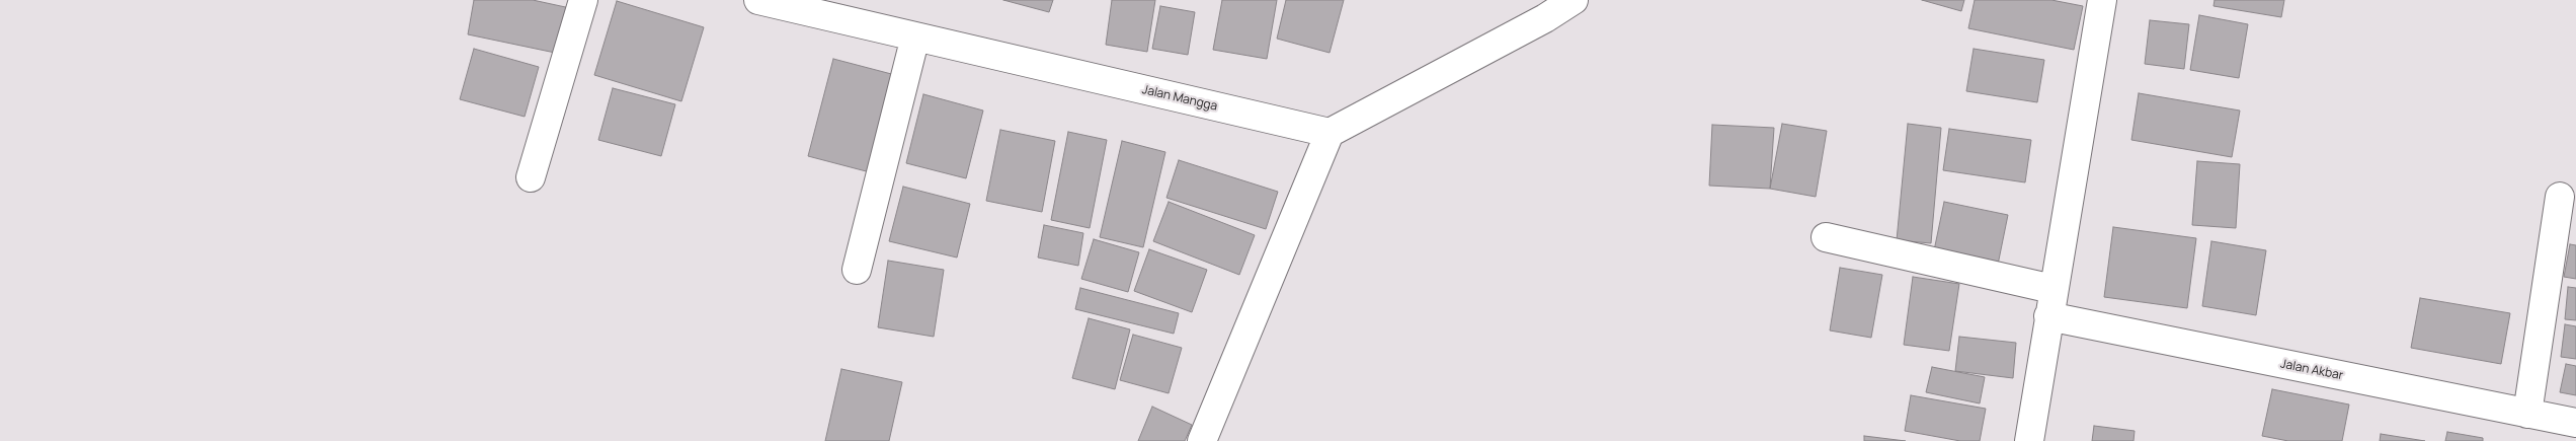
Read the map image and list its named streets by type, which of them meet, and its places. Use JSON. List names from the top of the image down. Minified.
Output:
{"streets":{"street":["Jalan Mangga","Jalan Akbar"]}}
